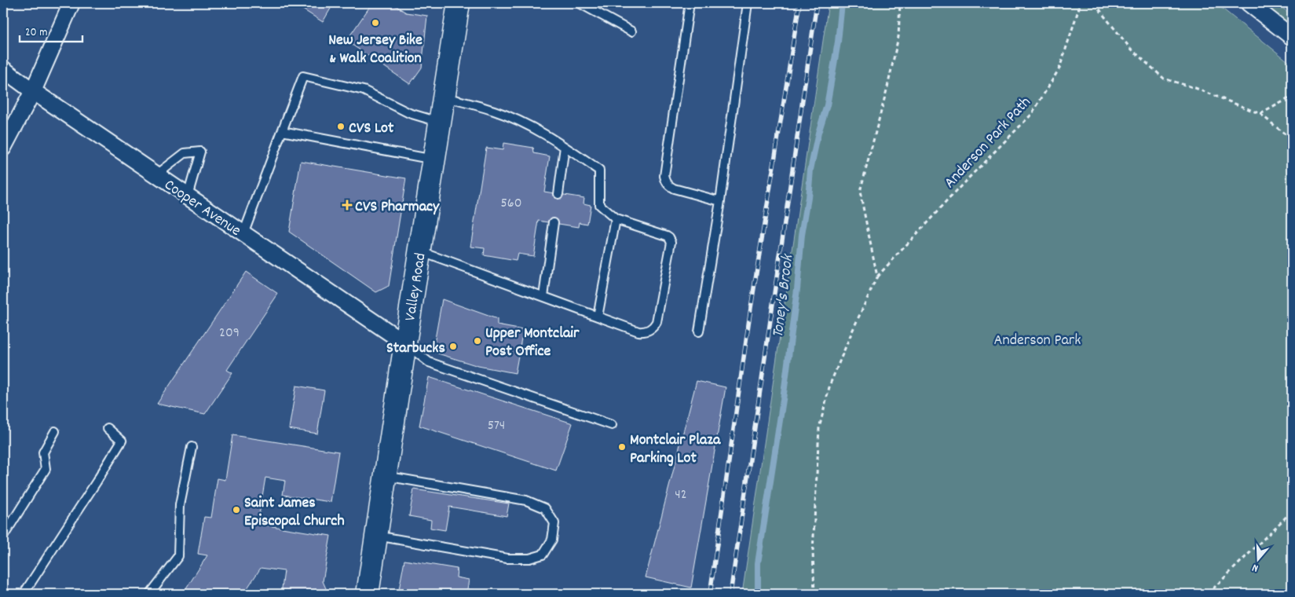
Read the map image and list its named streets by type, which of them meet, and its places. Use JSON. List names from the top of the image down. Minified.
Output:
{"streets":{"main road":["Valley Road"],"street":["Cooper Avenue"],"path":["Anderson Park Path"]},"crossings":[["Cooper Avenue","Valley Road"]],"water":["Toney's Brook"],"parks":["Anderson Park"],"places":{"other":["New Jersey Bike & Walk Coalition","CVS Lot","Upper Montclair Post Office","Starbucks","Montclair Plaza Parking Lot","Saint James Episcopal Church"],"health":["CVS Pharmacy"]},"house_numbers":["560","209","574","42"],"scale_bar":"20 m","north":"bottom"}
